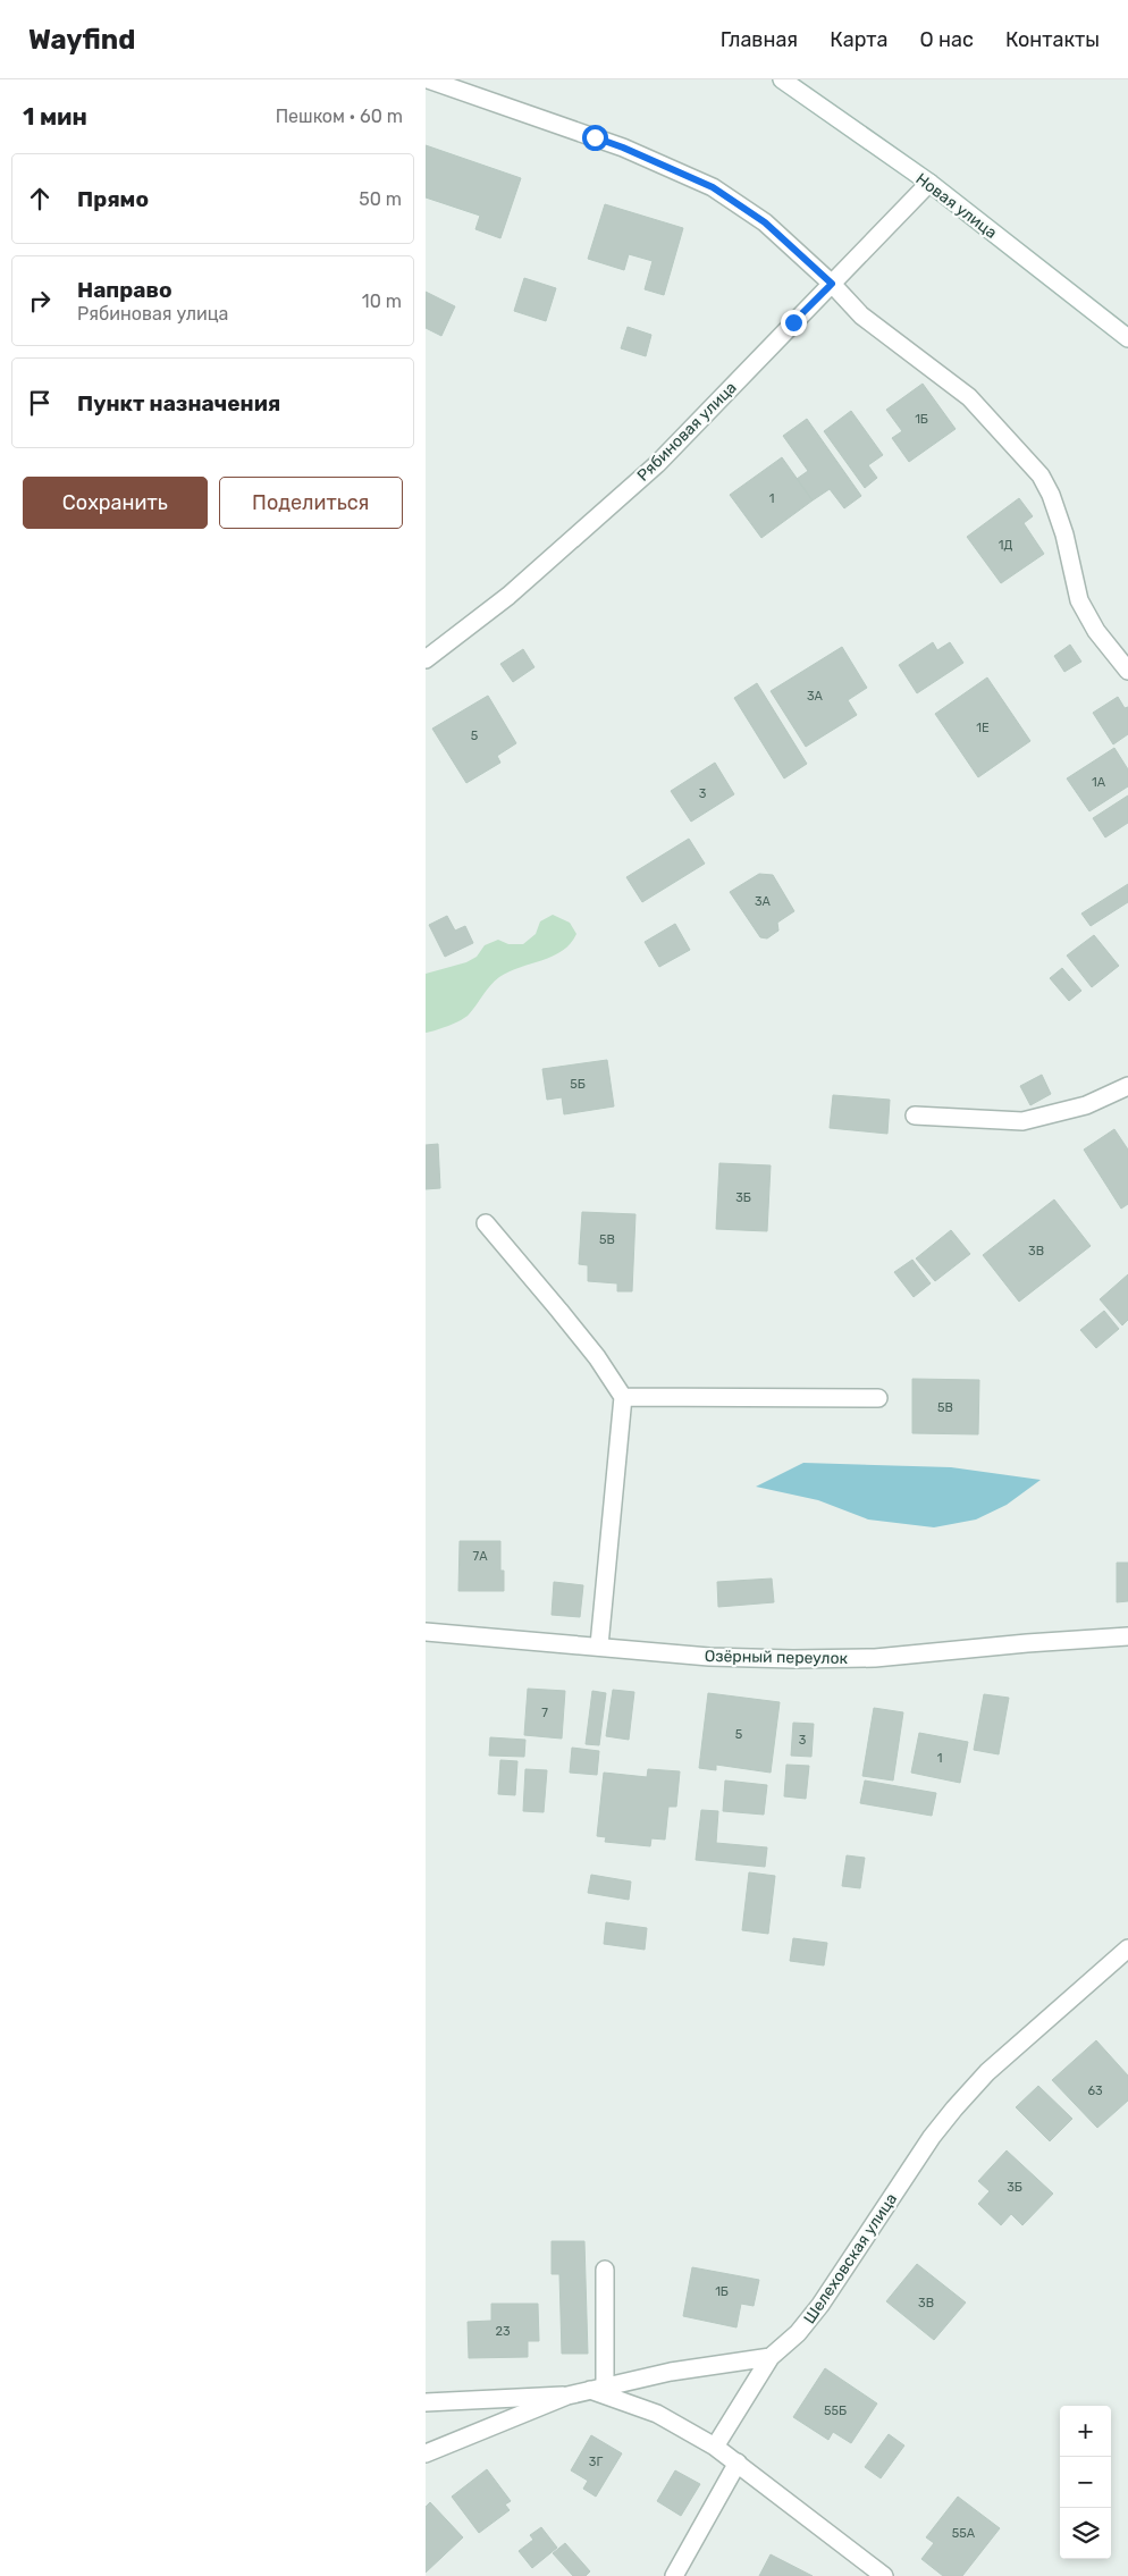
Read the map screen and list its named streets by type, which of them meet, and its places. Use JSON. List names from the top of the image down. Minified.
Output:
{"streets":{"street":["Новая улица","Рябиновая улица","Озёрный переулок","Шелеховская улица"]},"crossings":[["Новая улица","Рябиновая улица"]],"house_numbers":["1Б","1","1Д","3А","1Е","5","1А","3","3А","5Б","3Б","5В","3В","5В","7А","7","5","3","1","63","3Б","1Б","3В","23","55Б","3Г","55А"],"page":{"header":"Wayfind","nav":["Главная","Карта","О нас","Контакты"],"heading":["1 мин","Пешком · 60 m"],"list":[["Прямо","50 m"],["Направо","Рябиновая улица","10 m"],"Пункт назначения"],"buttons":["Сохранить","Поделиться"],"map_buttons":["+","−"]}}
